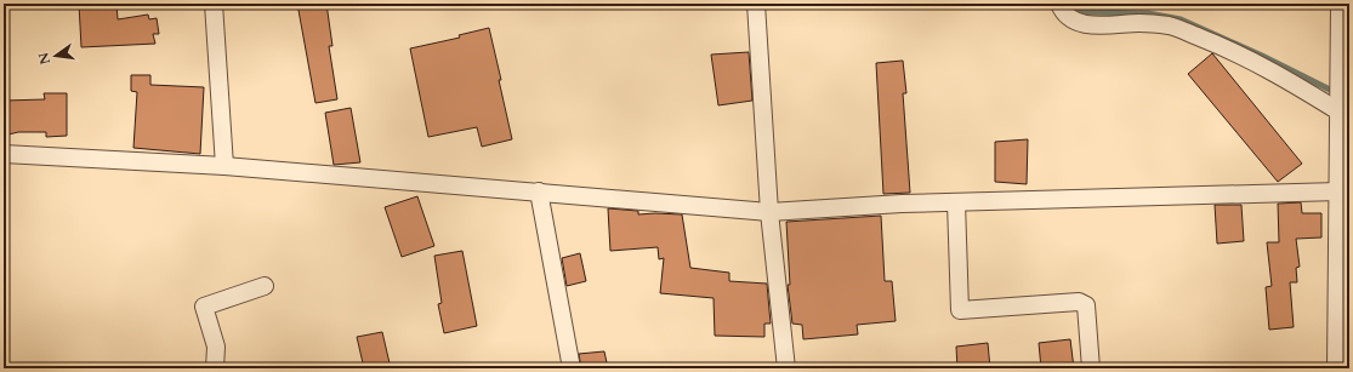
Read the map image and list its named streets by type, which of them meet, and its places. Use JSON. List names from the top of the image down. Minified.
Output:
{"north":"left"}
